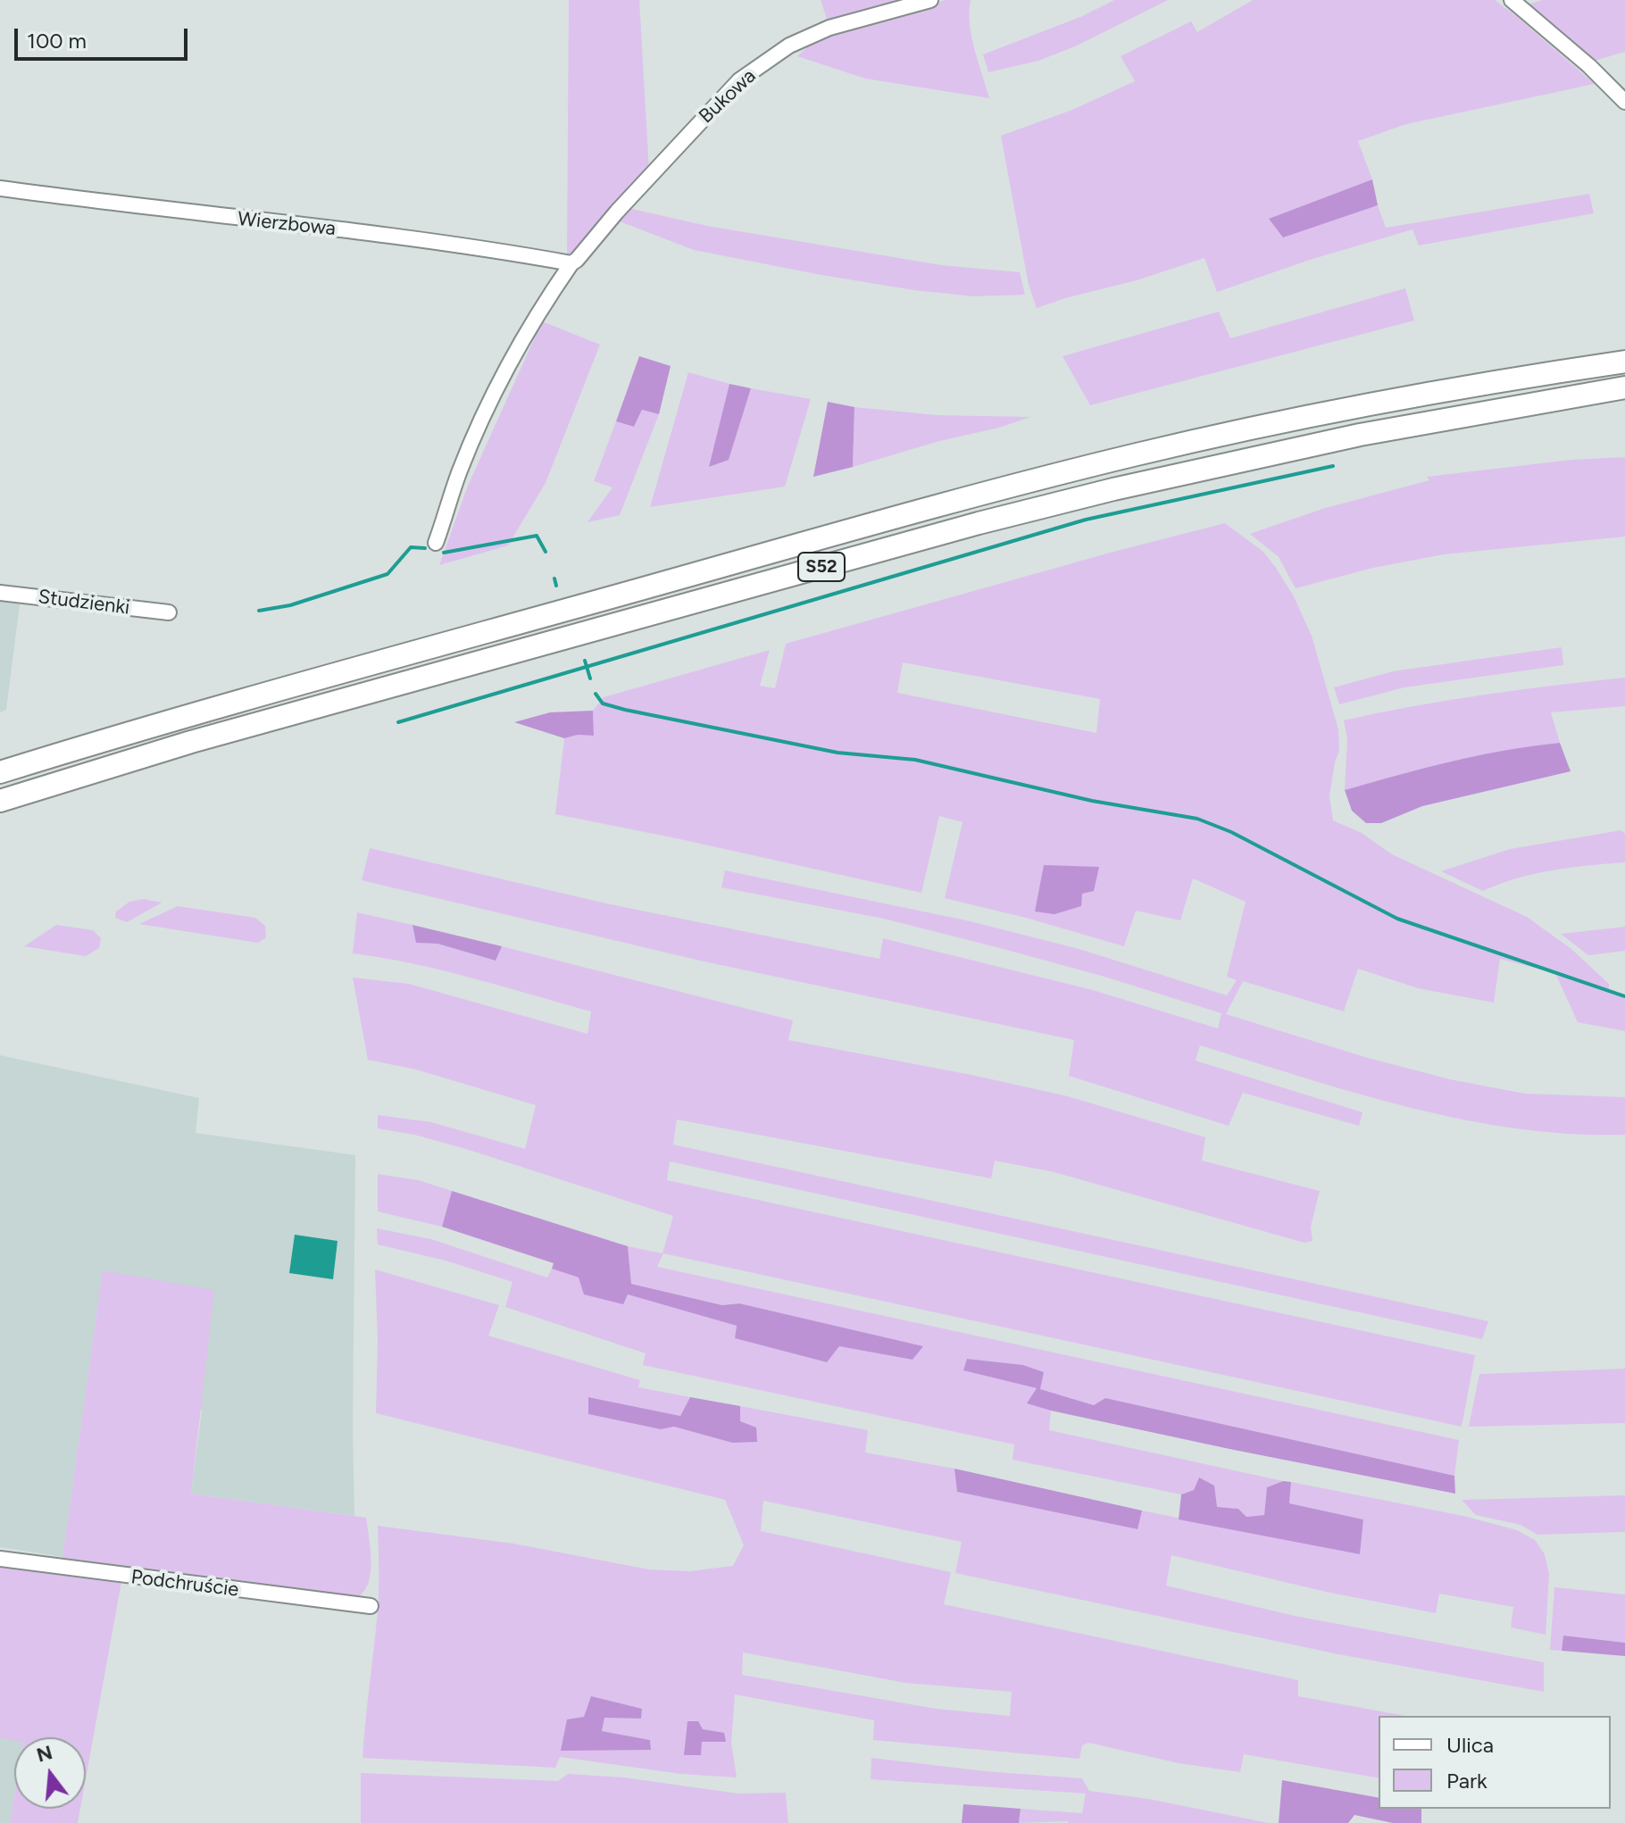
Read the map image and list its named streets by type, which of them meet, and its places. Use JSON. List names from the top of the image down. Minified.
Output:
{"streets":{"highway":["S52"],"street":["Bukowa","Wierzbowa","Studzienki","Podchruście"]},"crossings":[["Bukowa","Wierzbowa"]],"legend":["Ulica","Park"],"scale_bar":"100 m","north":"top"}
